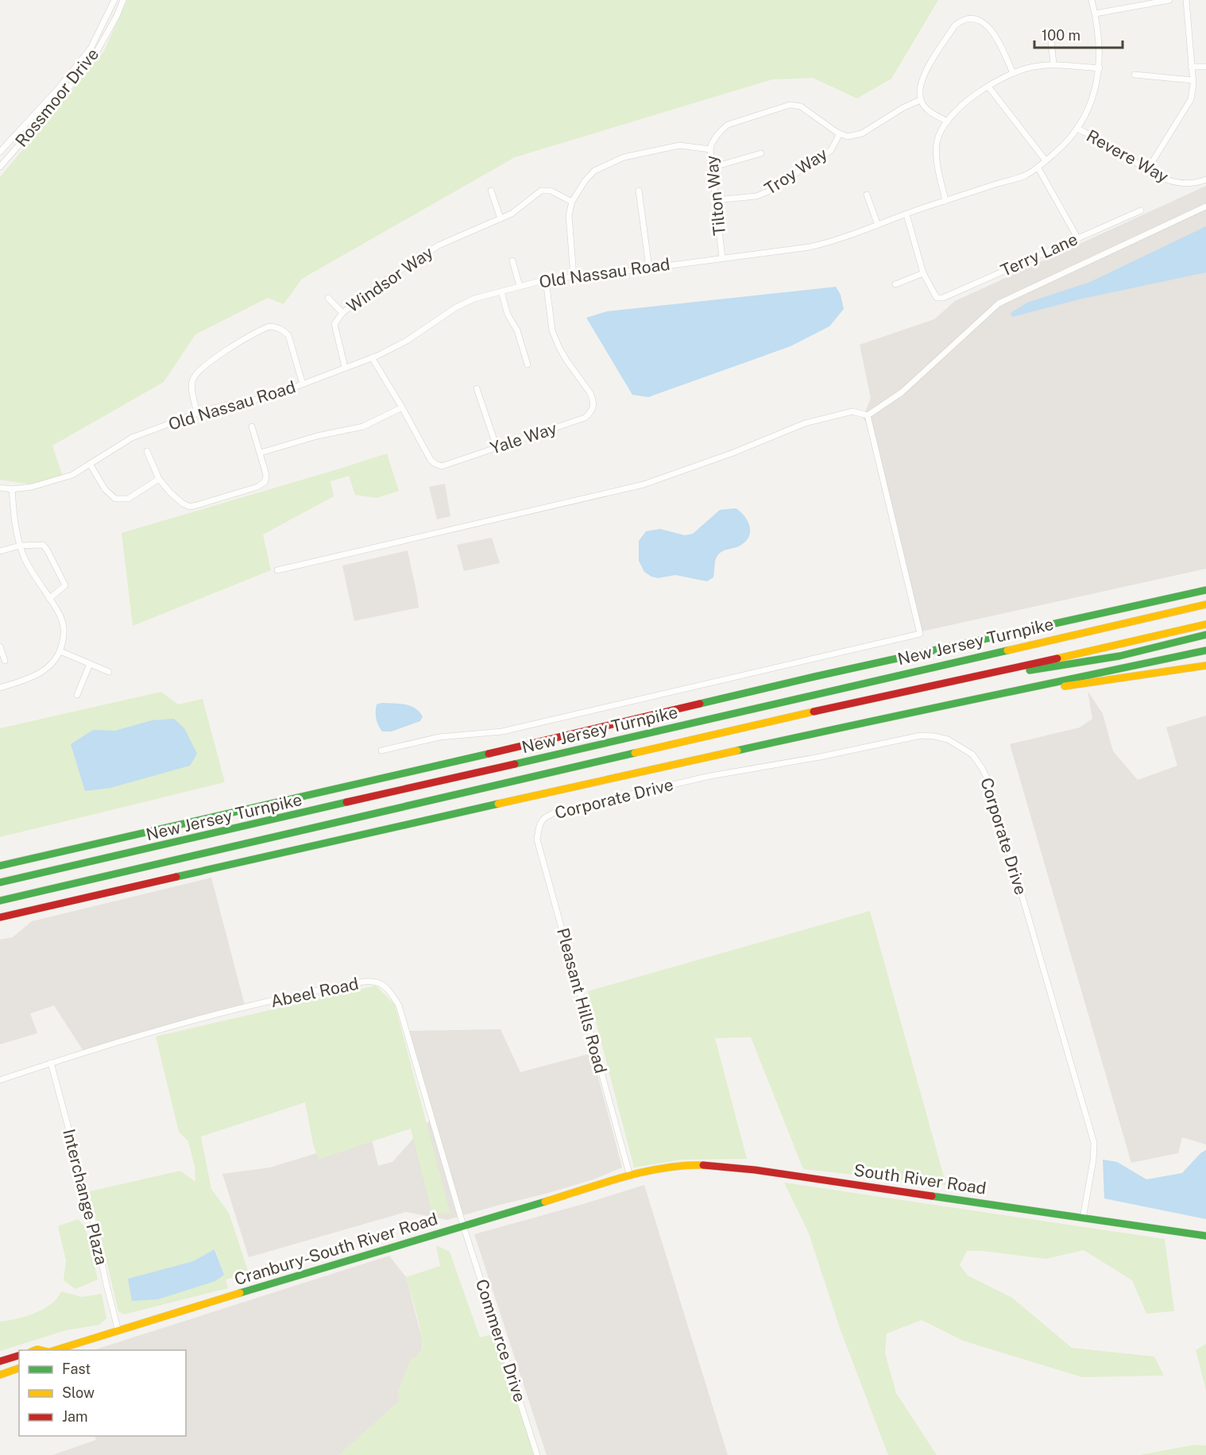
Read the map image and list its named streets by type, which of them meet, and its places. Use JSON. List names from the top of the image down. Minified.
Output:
{"streets":{"main road":["New Jersey Turnpike","South River Road","Cranbury-South River Road"],"street":["Rossmoor Drive","Revere Way","Troy Way","Tilton Way","Terry Lane","Old Nassau Road","Windsor Way","Yale Way","Corporate Drive","Abeel Road","Pleasant Hills Road","Interchange Plaza","Commerce Drive"]},"crossings":[["Revere Way","Old Nassau Road"],["Troy Way","Tilton Way"],["Tilton Way","Old Nassau Road"],["Old Nassau Road","Windsor Way"],["Old Nassau Road","Yale Way"],["Corporate Drive","Pleasant Hills Road"],["Corporate Drive","South River Road"],["Abeel Road","Interchange Plaza"],["Abeel Road","Cranbury-South River Road"],["Abeel Road","Commerce Drive"],["Pleasant Hills Road","South River Road"],["Pleasant Hills Road","Cranbury-South River Road"],["South River Road","Cranbury-South River Road"],["Interchange Plaza","Cranbury-South River Road"],["Cranbury-South River Road","Commerce Drive"]],"legend":["Fast","Slow","Jam"],"scale_bar":"100 m"}
